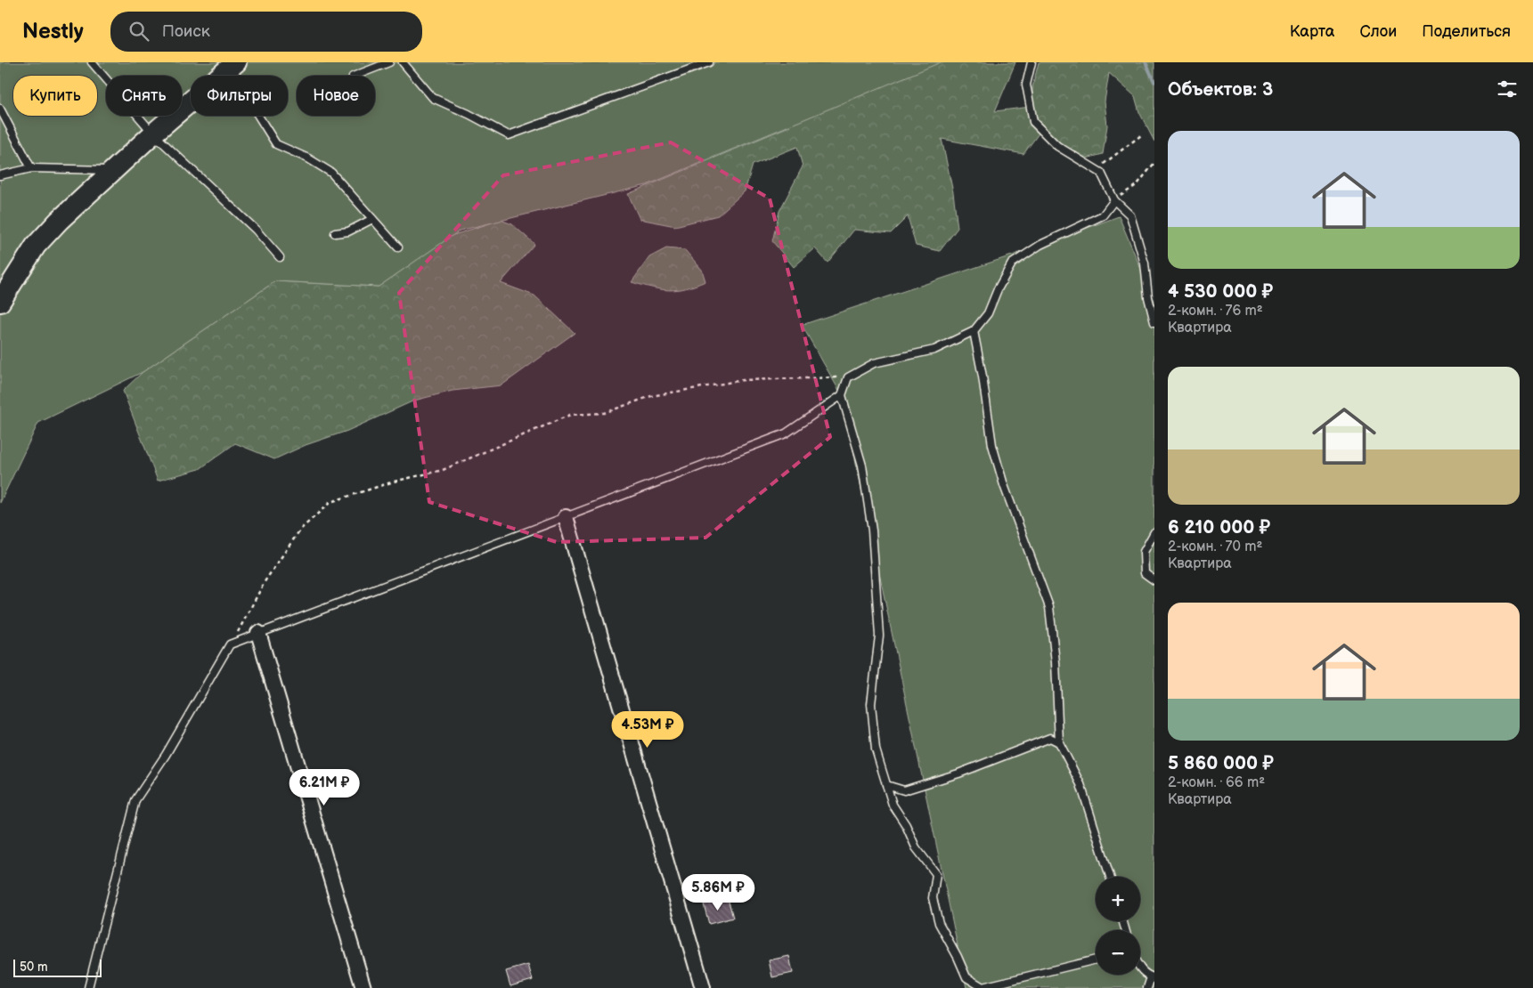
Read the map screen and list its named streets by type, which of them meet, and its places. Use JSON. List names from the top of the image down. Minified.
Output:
{"scale_bar":"50 m","page":{"header":"Nestly","search":"Поиск","nav":["Карта","Слои","Поделиться"],"heading":"Объектов: 3","chip":["Купить","Снять","Фильтры","Новое"],"list":[{"name":"4 530 000 ₽","note":"2-комн. · 76 m² · Квартира"},{"name":"6 210 000 ₽","note":"2-комн. · 70 m² · Квартира"},{"name":"5 860 000 ₽","note":"2-комн. · 66 m² · Квартира"}],"price":["4.53M ₽","6.21M ₽","5.86M ₽"],"map_buttons":["+","−"],"scale":"50 m"}}
